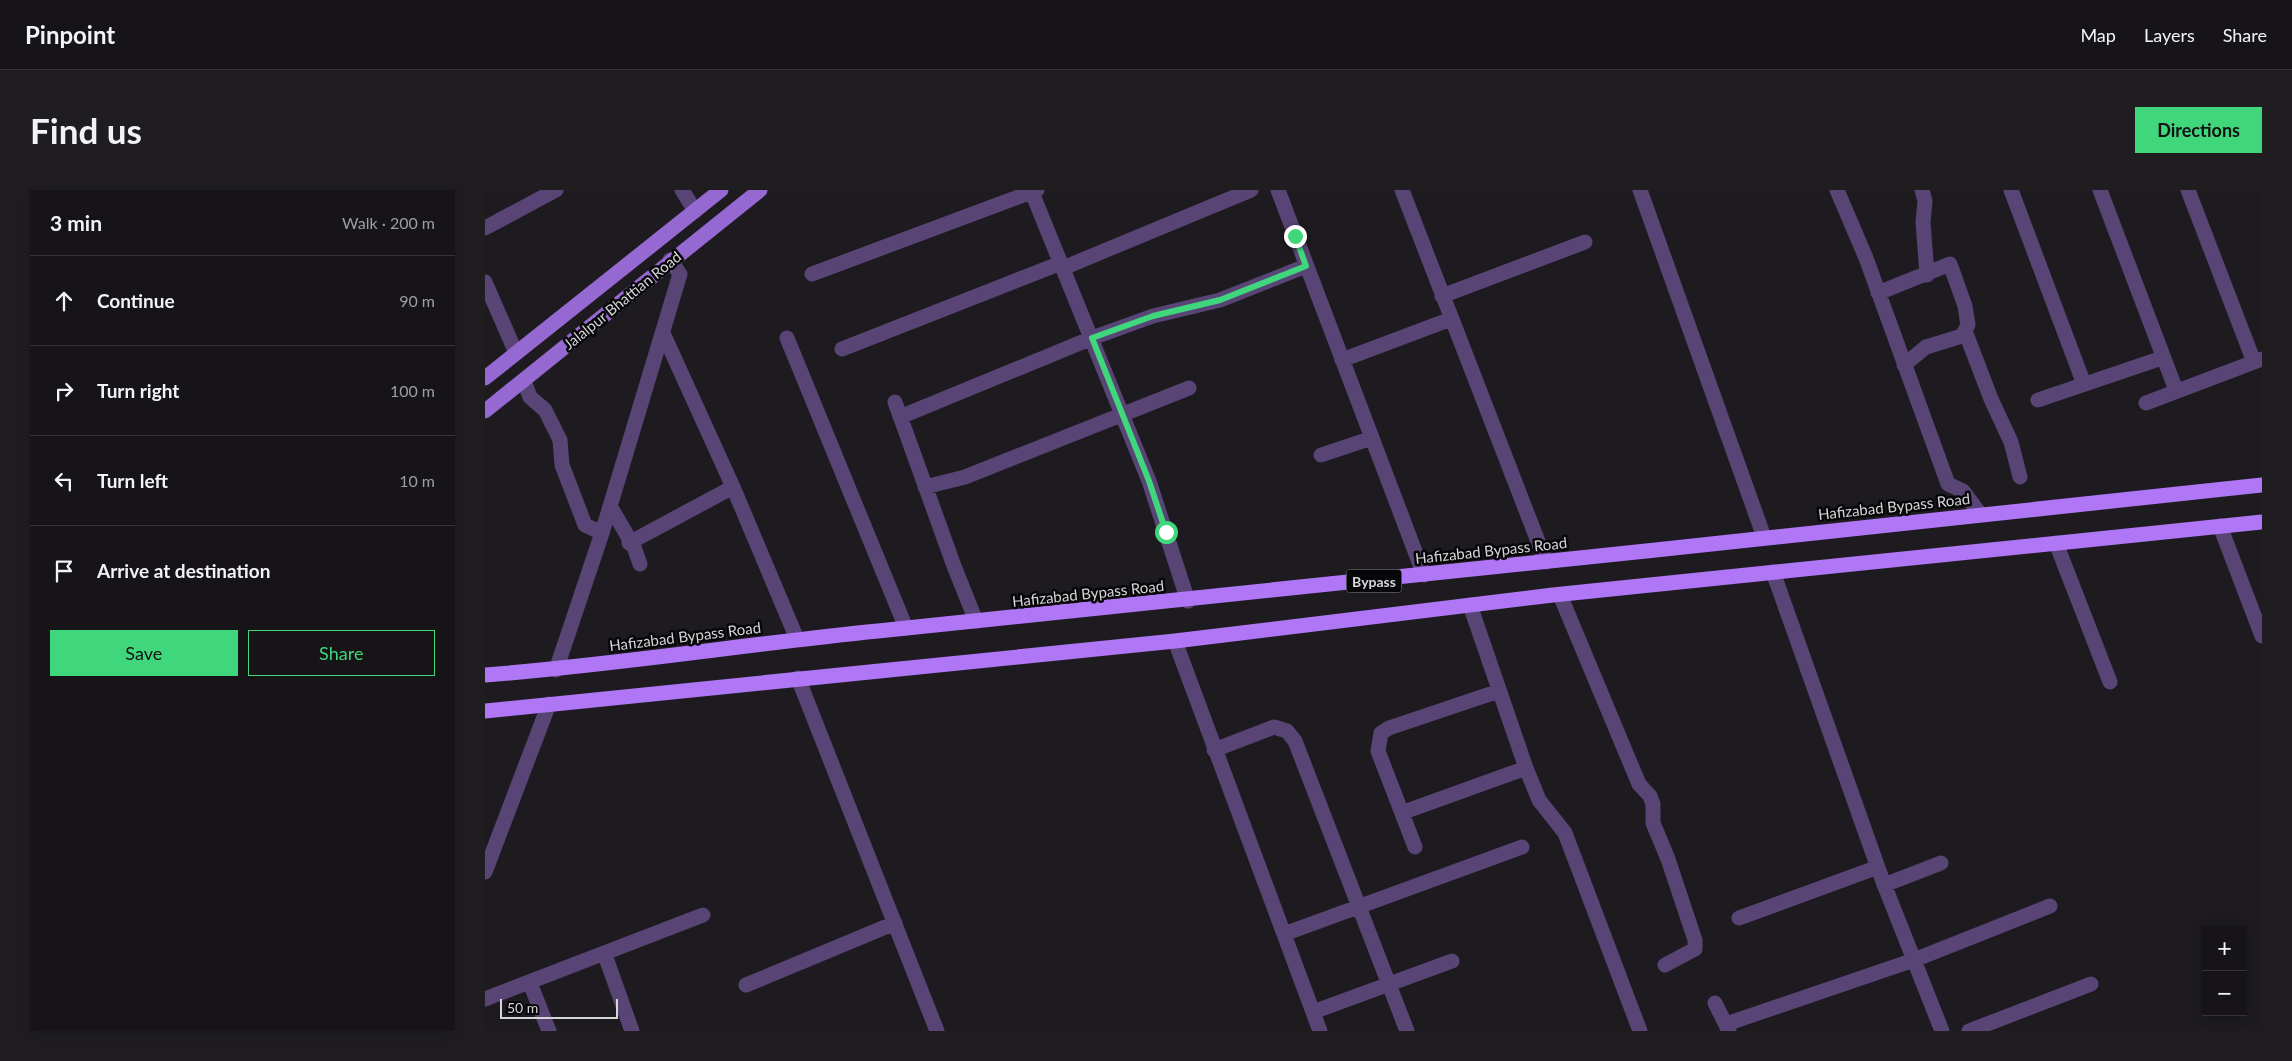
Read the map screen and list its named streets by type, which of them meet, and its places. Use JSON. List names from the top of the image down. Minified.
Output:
{"streets":{"highway":["Hafizabad Bypass Road","Bypass"],"main road":["Jalalpur Bhattian Road"]},"scale_bar":"50 m","page":{"header":"Pinpoint","nav":["Map","Layers","Share"],"buttons":["Directions",["Save","Share"]],"title":"Find us","heading":["3 min","Walk · 200 m"],"list":[["Continue","90 m"],["Turn right","100 m"],["Turn left","10 m"],"Arrive at destination"],"map_buttons":["+","−"],"scale":"50 m"}}
